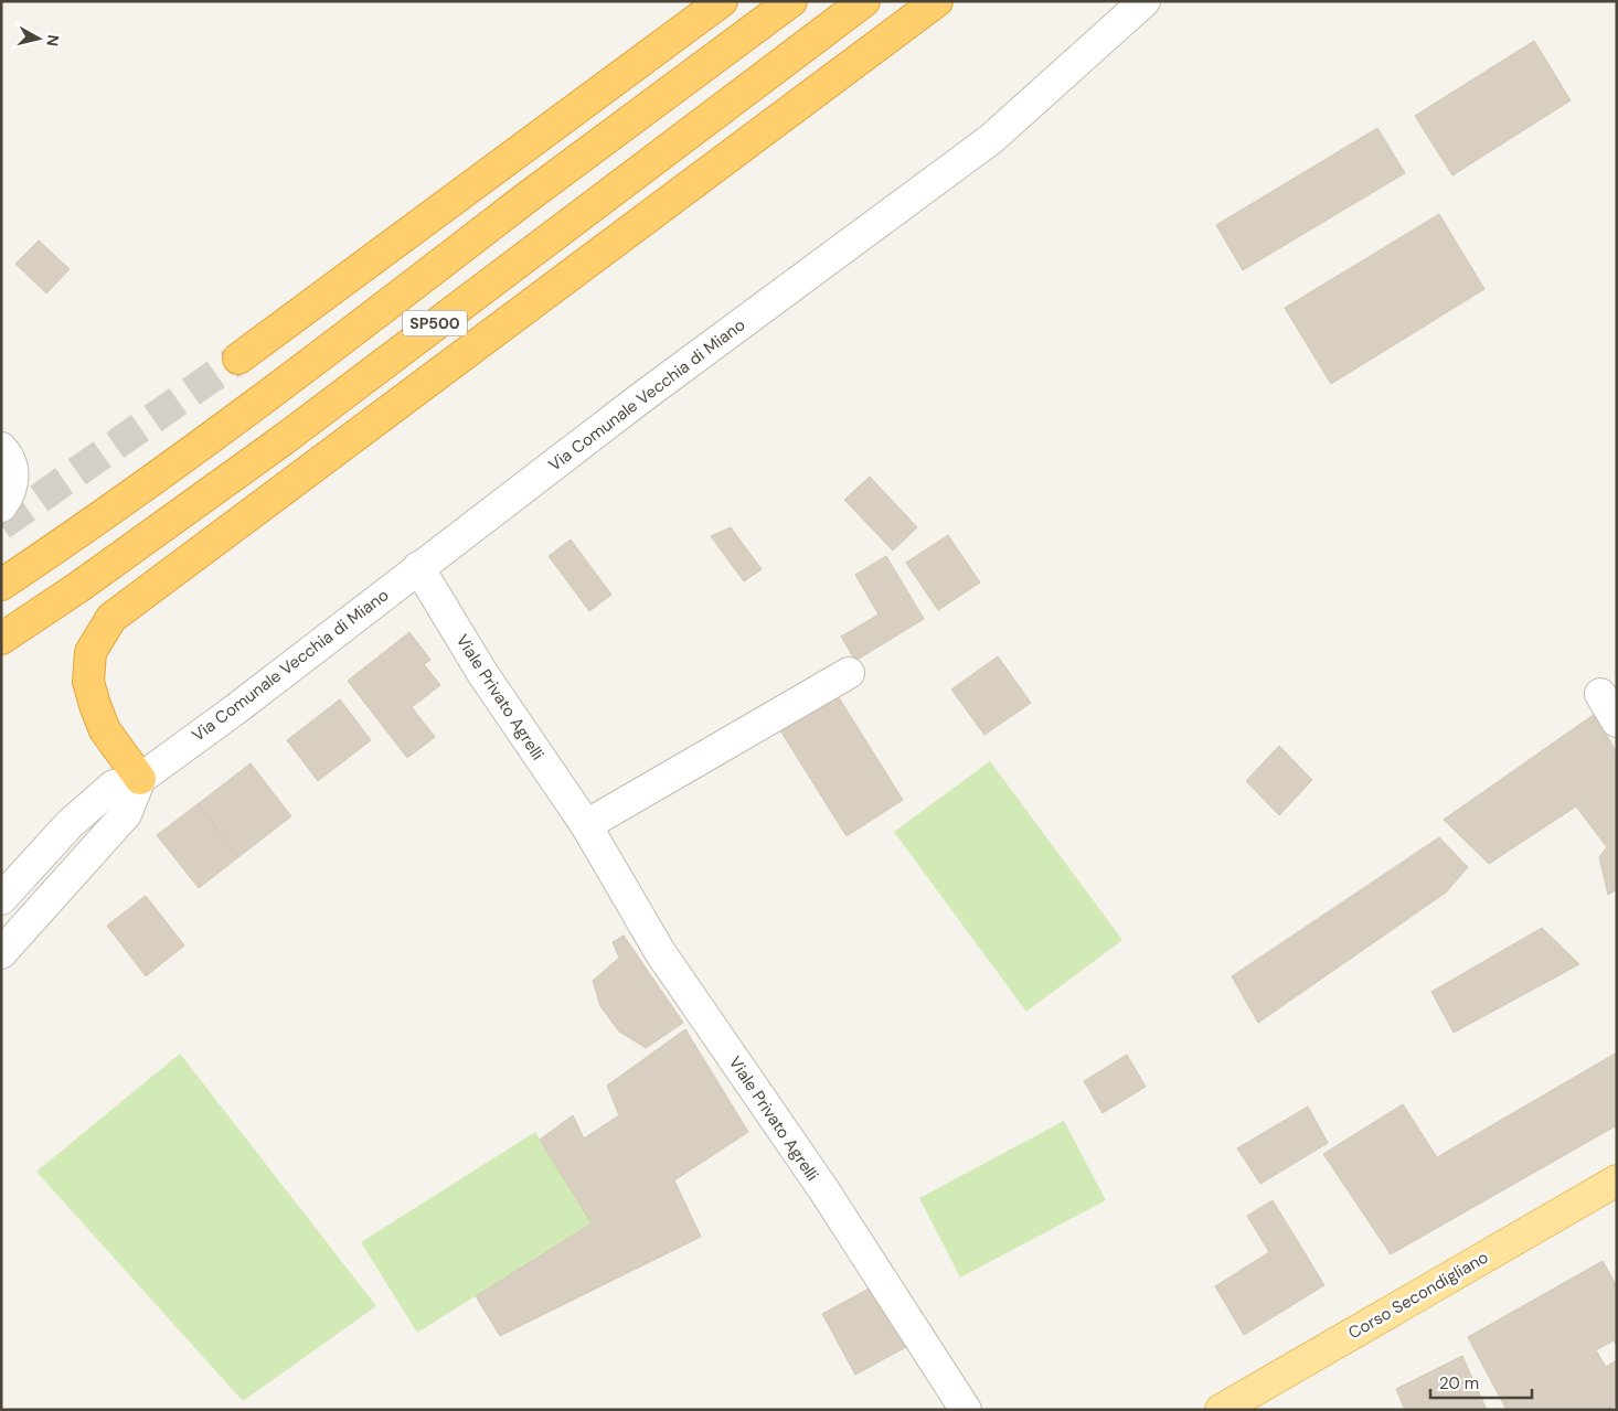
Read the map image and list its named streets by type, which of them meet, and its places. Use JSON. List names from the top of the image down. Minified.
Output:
{"streets":{"highway":["SP500"],"main road":["Corso Secondigliano"],"street":["Via Comunale Vecchia di Miano","Viale Privato Agrelli"]},"crossings":[["Via Comunale Vecchia di Miano","Viale Privato Agrelli"]],"scale_bar":"20 m","north":"right"}
